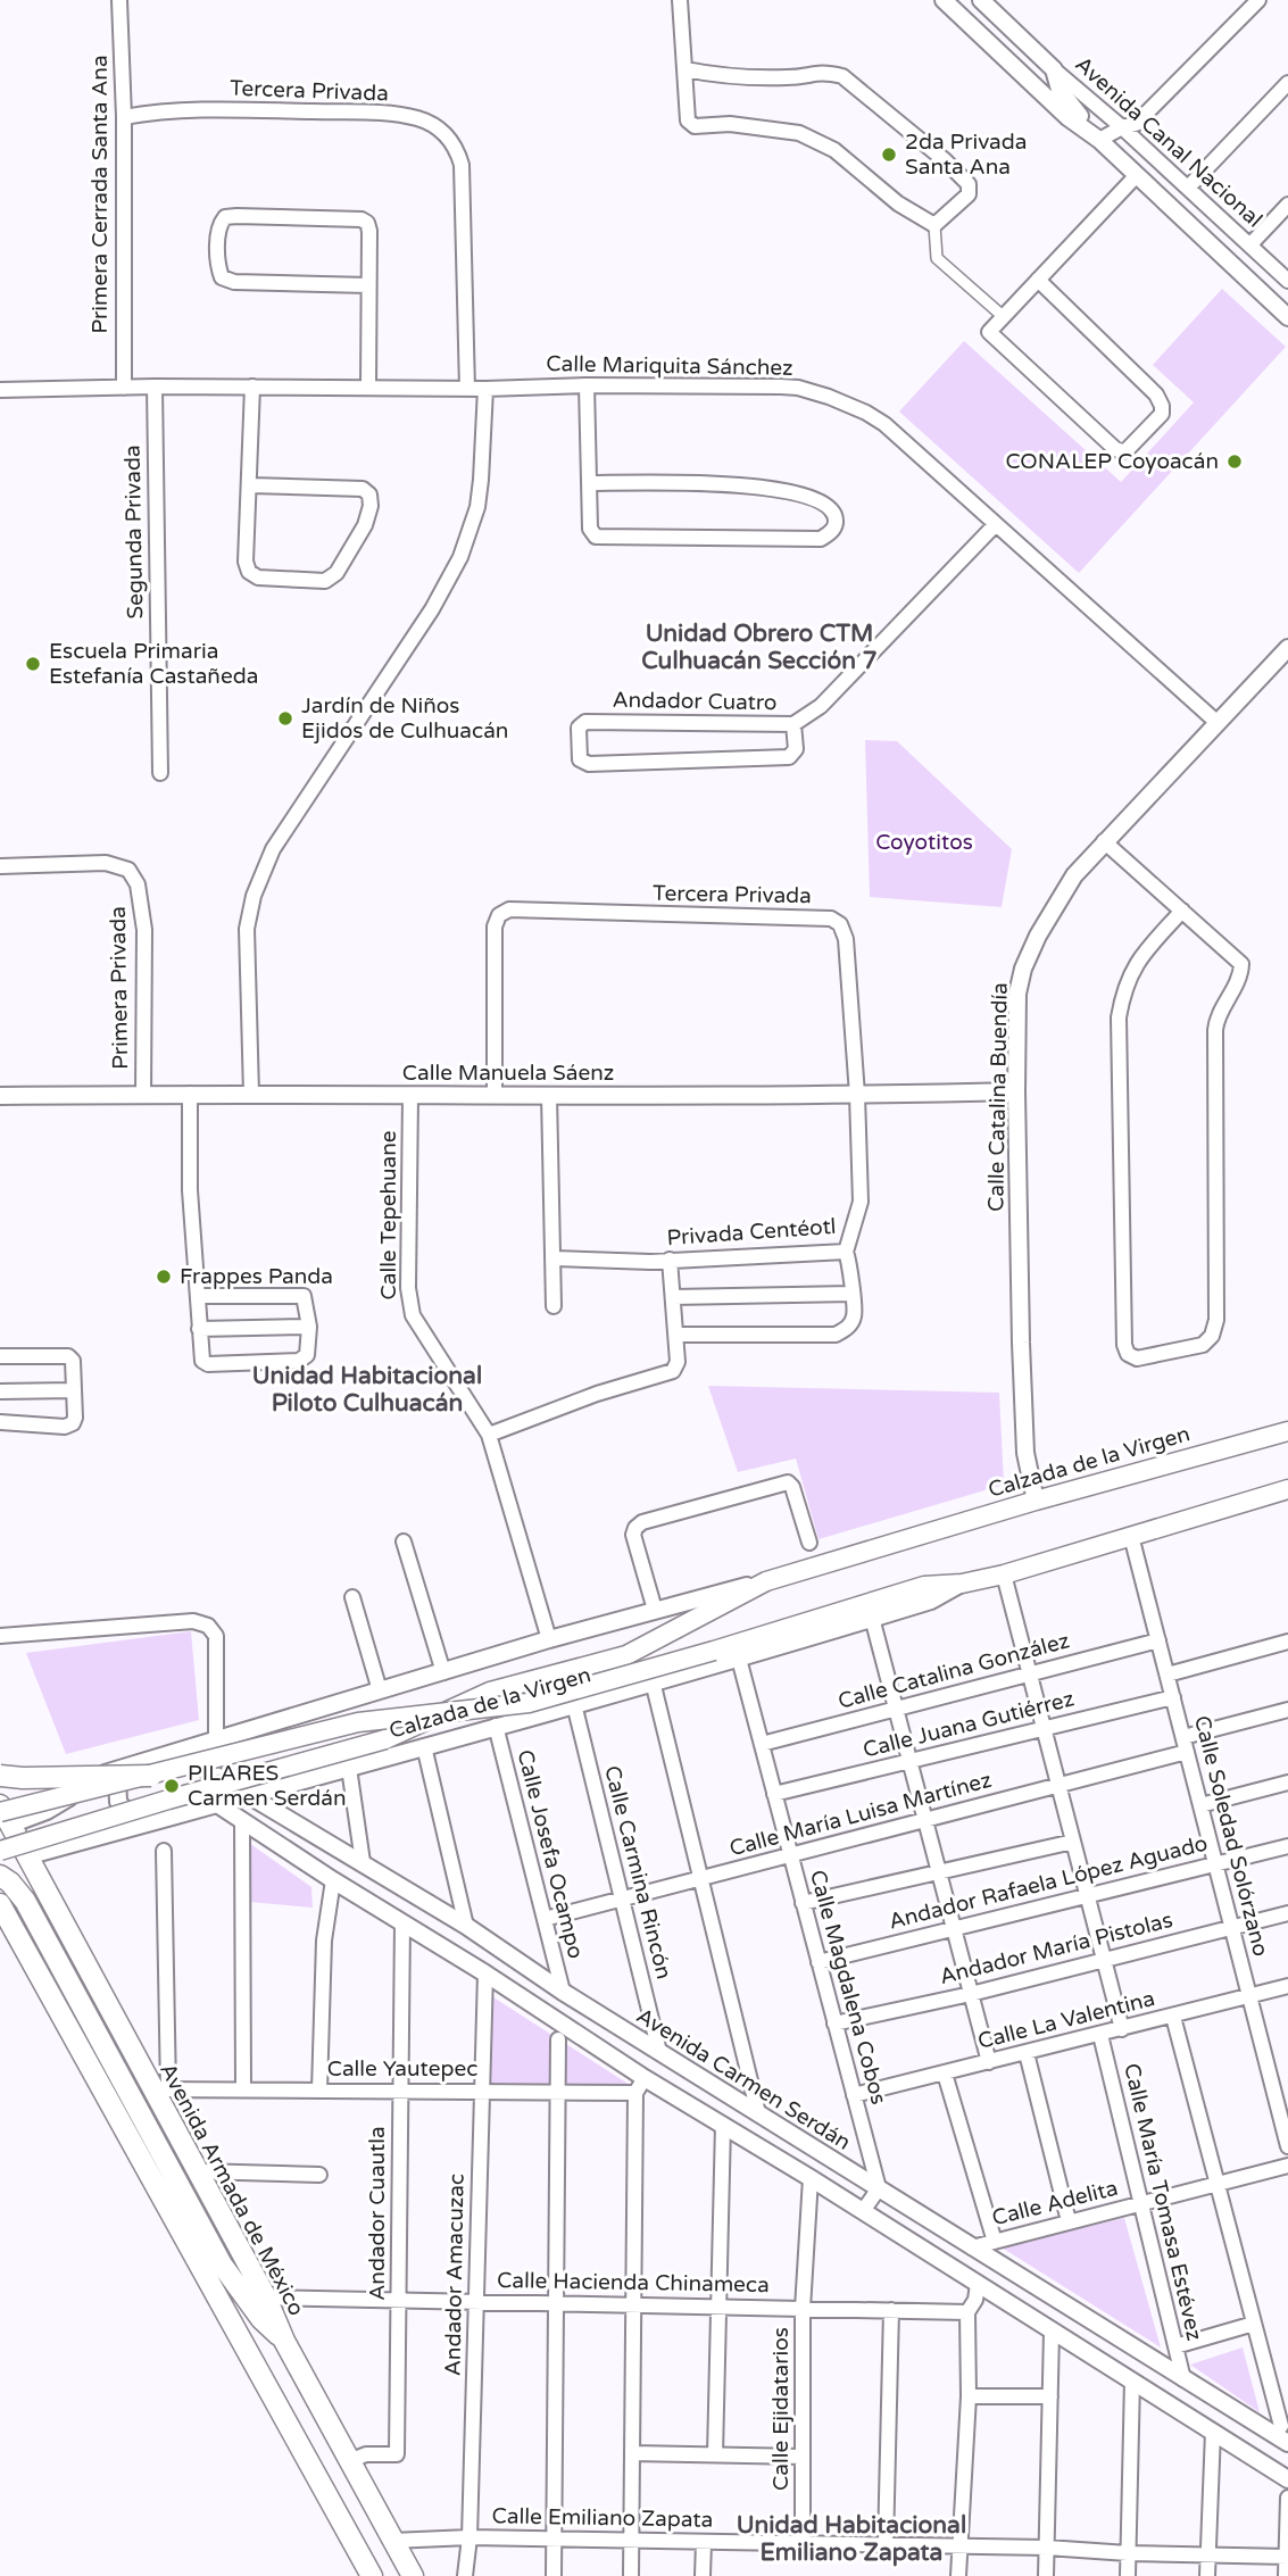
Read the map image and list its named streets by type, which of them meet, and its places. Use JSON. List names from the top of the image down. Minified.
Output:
{"streets":{"main road":["Calzada de la Virgen","Avenida Armada de México"],"street":["Tercera Privada","Avenida Canal Nacional","Primera Cerrada Santa Ana","Calle Mariquita Sánchez","Segunda Privada","Andador Cuatro","Primera Privada","Calle Manuela Sáenz","Calle Catalina Buendía","Calle Tepehuane","Privada Centéotl","Calle Catalina González","Calle Juana Gutiérrez","Calle María Luisa Martínez","Calle Soledad Solórzano","Calle Josefa Ocampo","Calle Carmina Rincón","Andador Rafaela López Aguado","Andador María Pistolas","Calle Magdalena Cobos","Calle La Valentina","Calle Yautepec","Avenida Carmen Serdán","Calle María Tomasa Estévez","Calle Adelita","Andador Cuautla","Andador Amacuzac","Calle Hacienda Chinameca","Calle Ejidatarios","Calle Emiliano Zapata"]},"crossings":[["Tercera Privada","Primera Cerrada Santa Ana"],["Tercera Privada","Calle Mariquita Sánchez"],["Tercera Privada","Calle Manuela Sáenz"],["Tercera Privada","Privada Centéotl"],["Primera Cerrada Santa Ana","Calle Mariquita Sánchez"],["Calle Mariquita Sánchez","Segunda Privada"],["Calle Mariquita Sánchez","Andador Cuatro"],["Calle Mariquita Sánchez","Calle Catalina Buendía"],["Primera Privada","Calle Manuela Sáenz"],["Calle Manuela Sáenz","Calle Catalina Buendía"],["Calle Manuela Sáenz","Calle Tepehuane"],["Calle Manuela Sáenz","Privada Centéotl"],["Calle Catalina Buendía","Calzada de la Virgen"],["Calle Tepehuane","Calzada de la Virgen"],["Calzada de la Virgen","Calle Soledad Solórzano"],["Calzada de la Virgen","Calle Josefa Ocampo"],["Calzada de la Virgen","Calle Carmina Rincón"],["Calzada de la Virgen","Calle Magdalena Cobos"],["Calzada de la Virgen","Avenida Carmen Serdán"],["Calzada de la Virgen","Avenida Armada de México"],["Calle Catalina González","Calle Soledad Solórzano"],["Calle Catalina González","Calle Magdalena Cobos"],["Calle Juana Gutiérrez","Calle Soledad Solórzano"],["Calle Juana Gutiérrez","Calle Magdalena Cobos"],["Calle María Luisa Martínez","Calle Soledad Solórzano"],["Calle María Luisa Martínez","Calle Josefa Ocampo"],["Calle María Luisa Martínez","Calle Carmina Rincón"],["Calle María Luisa Martínez","Calle Magdalena Cobos"],["Calle Soledad Solórzano","Andador Rafaela López Aguado"],["Calle Soledad Solórzano","Andador María Pistolas"],["Calle Soledad Solórzano","Calle La Valentina"],["Calle Josefa Ocampo","Avenida Carmen Serdán"],["Calle Carmina Rincón","Avenida Carmen Serdán"],["Andador Rafaela López Aguado","Calle Magdalena Cobos"],["Andador María Pistolas","Calle Magdalena Cobos"],["Calle Magdalena Cobos","Calle La Valentina"],["Calle Magdalena Cobos","Avenida Carmen Serdán"],["Calle La Valentina","Calle María Tomasa Estévez"],["Calle Yautepec","Avenida Armada de México"],["Calle Yautepec","Andador Cuautla"],["Calle Yautepec","Andador Amacuzac"],["Avenida Carmen Serdán","Calle María Tomasa Estévez"],["Avenida Carmen Serdán","Calle Adelita"],["Avenida Armada de México","Andador Cuautla"],["Avenida Armada de México","Calle Hacienda Chinameca"],["Avenida Armada de México","Calle Emiliano Zapata"],["Calle María Tomasa Estévez","Calle Adelita"],["Andador Cuautla","Calle Hacienda Chinameca"],["Andador Amacuzac","Calle Hacienda Chinameca"],["Andador Amacuzac","Calle Emiliano Zapata"],["Calle Hacienda Chinameca","Calle Ejidatarios"],["Calle Ejidatarios","Calle Emiliano Zapata"]],"districts":["Unidad Obrero CTM Culhuacán Sección 7","Unidad Habitacional Piloto Culhuacán","Unidad Habitacional Emiliano Zapata"],"parks":["Coyotitos"],"places":["2da Privada Santa Ana","CONALEP Coyoacán","Escuela Primaria Estefanía Castañeda","Jardín de Niños Ejidos de Culhuacán","Frappes Panda","PILARES Carmen Serdán"]}
